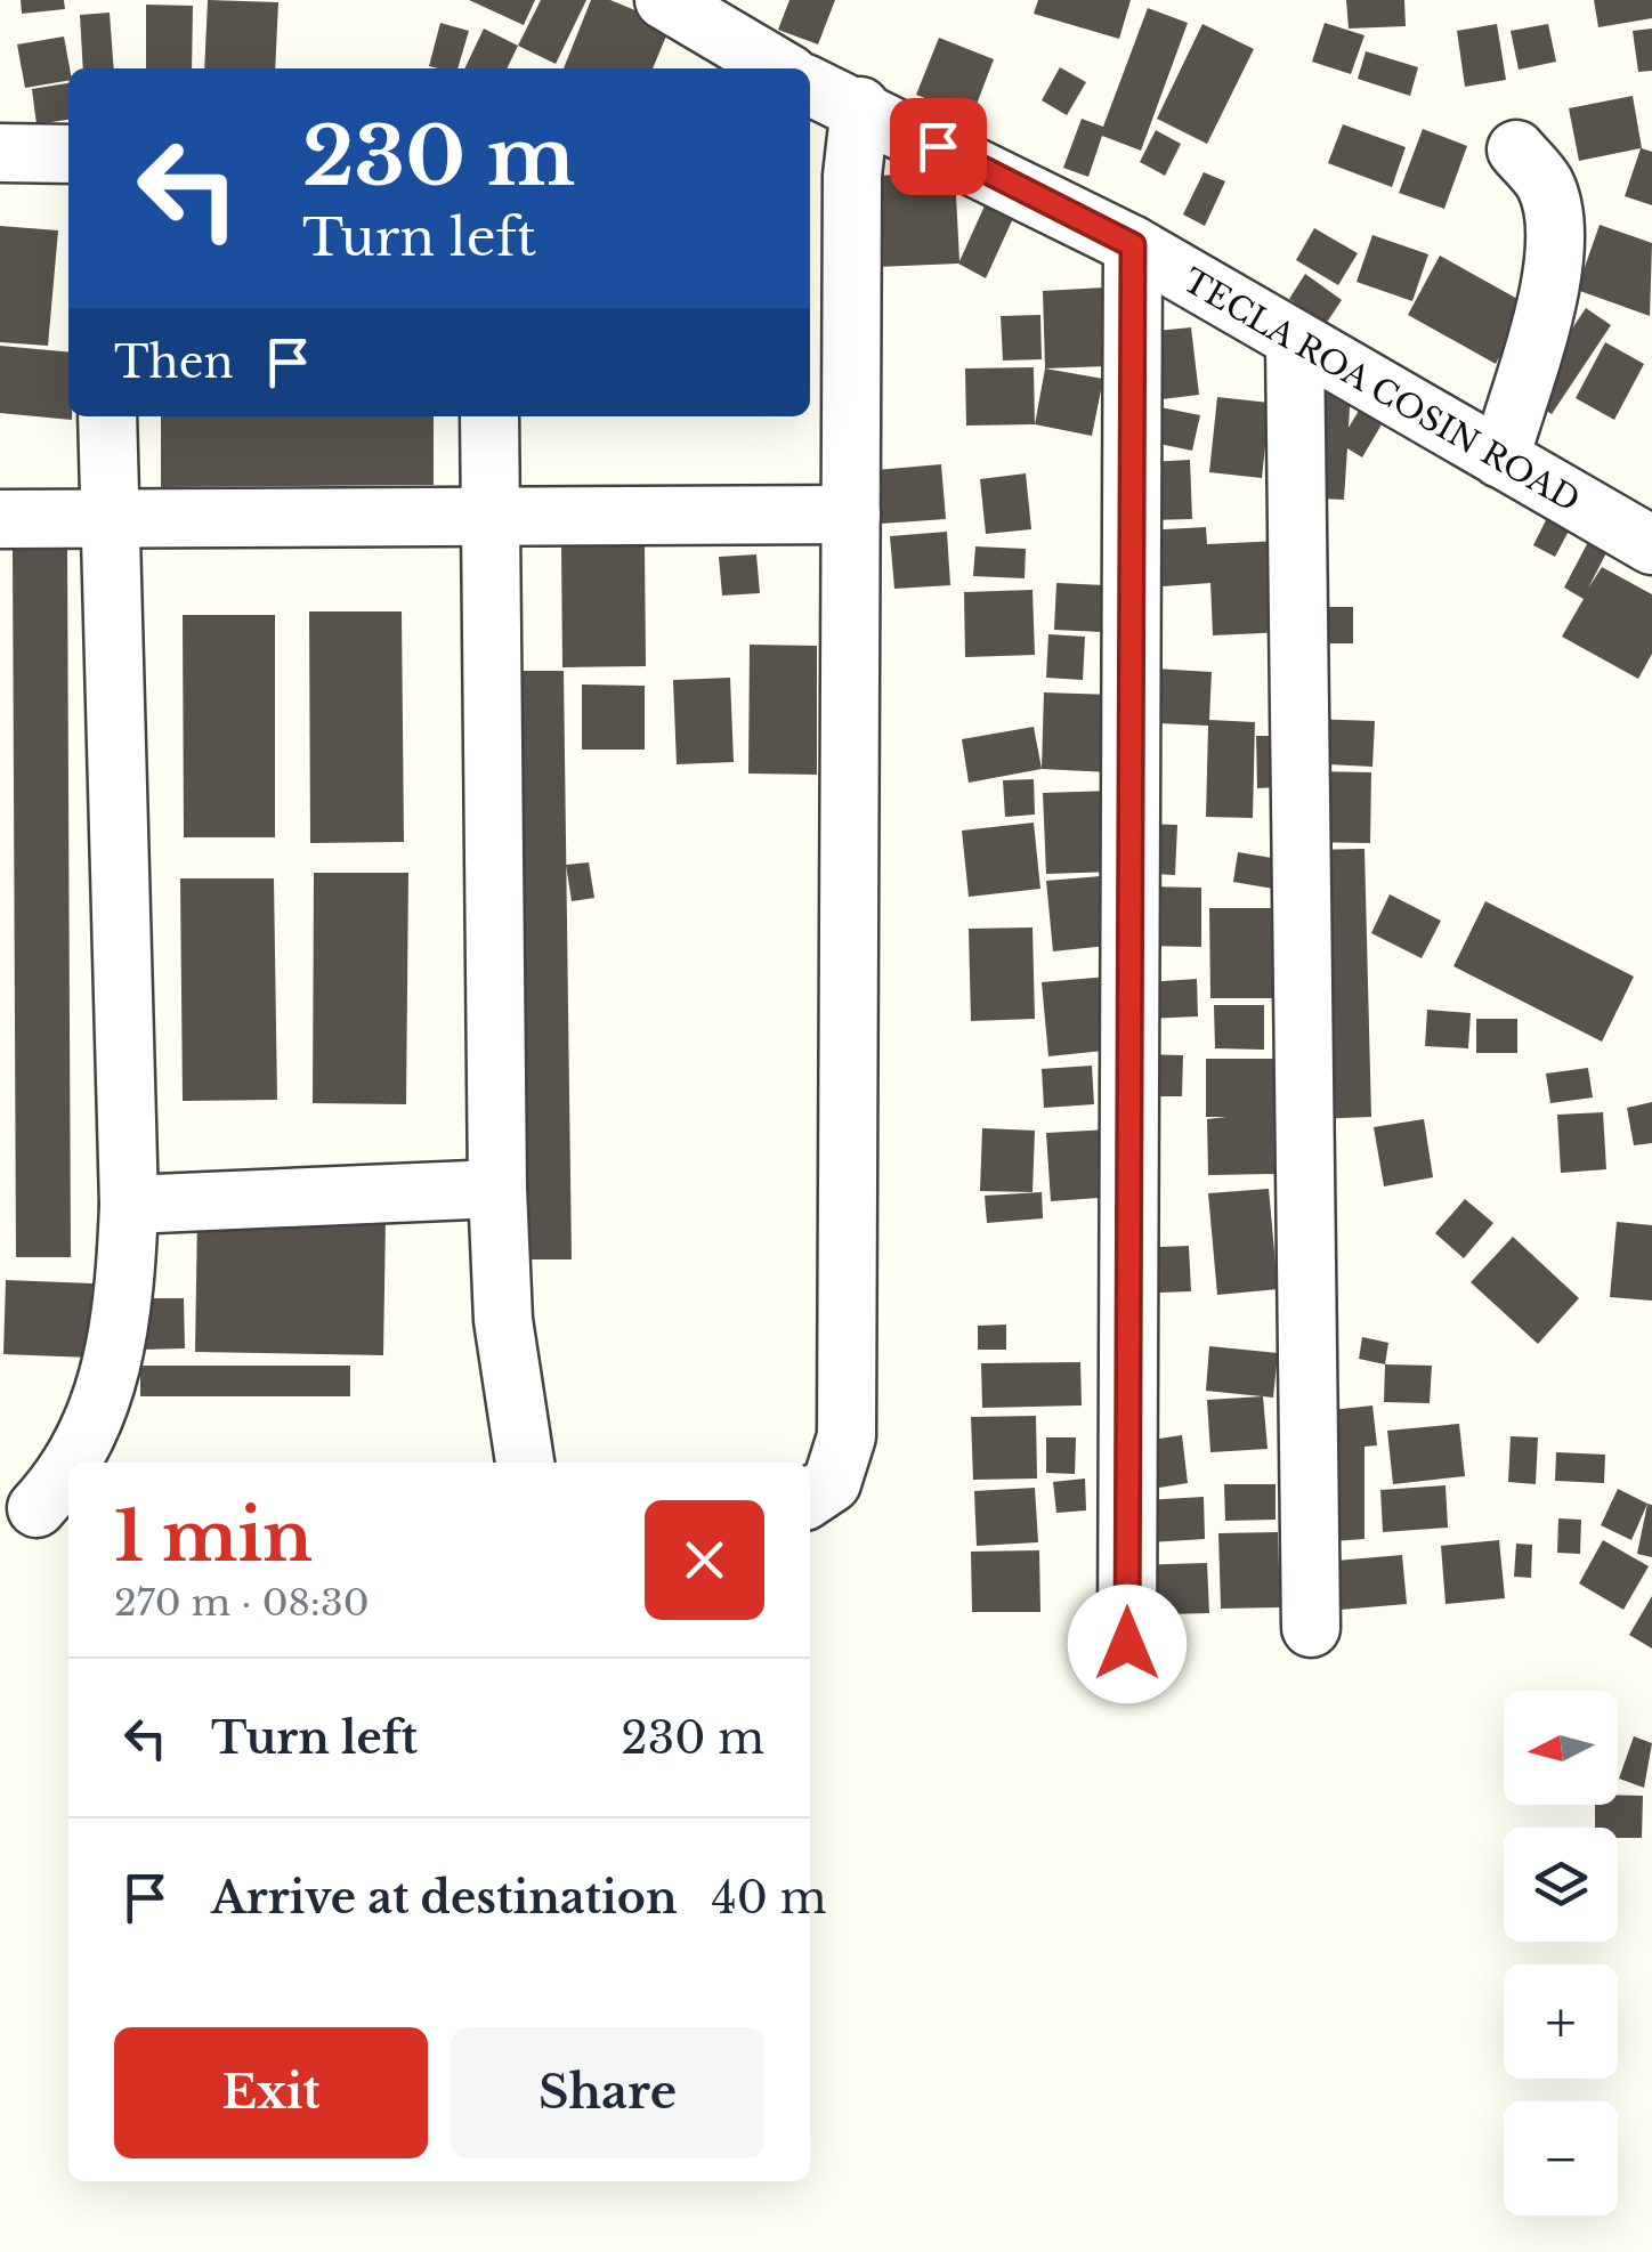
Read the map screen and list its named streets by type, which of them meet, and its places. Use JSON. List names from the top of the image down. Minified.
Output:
{"streets":{"street":["TECLA ROA COSIN ROAD"]},"north":"left","page":{"turn":["230 m","Turn left"],"then":"Then","heading":["1 min","270 m · 08:30"],"list":[{"name":"Turn left","value":"230 m"},{"name":"Arrive at destination","value":"40 m"}],"map_buttons":["+","−"],"buttons":["Exit","Share"]}}
